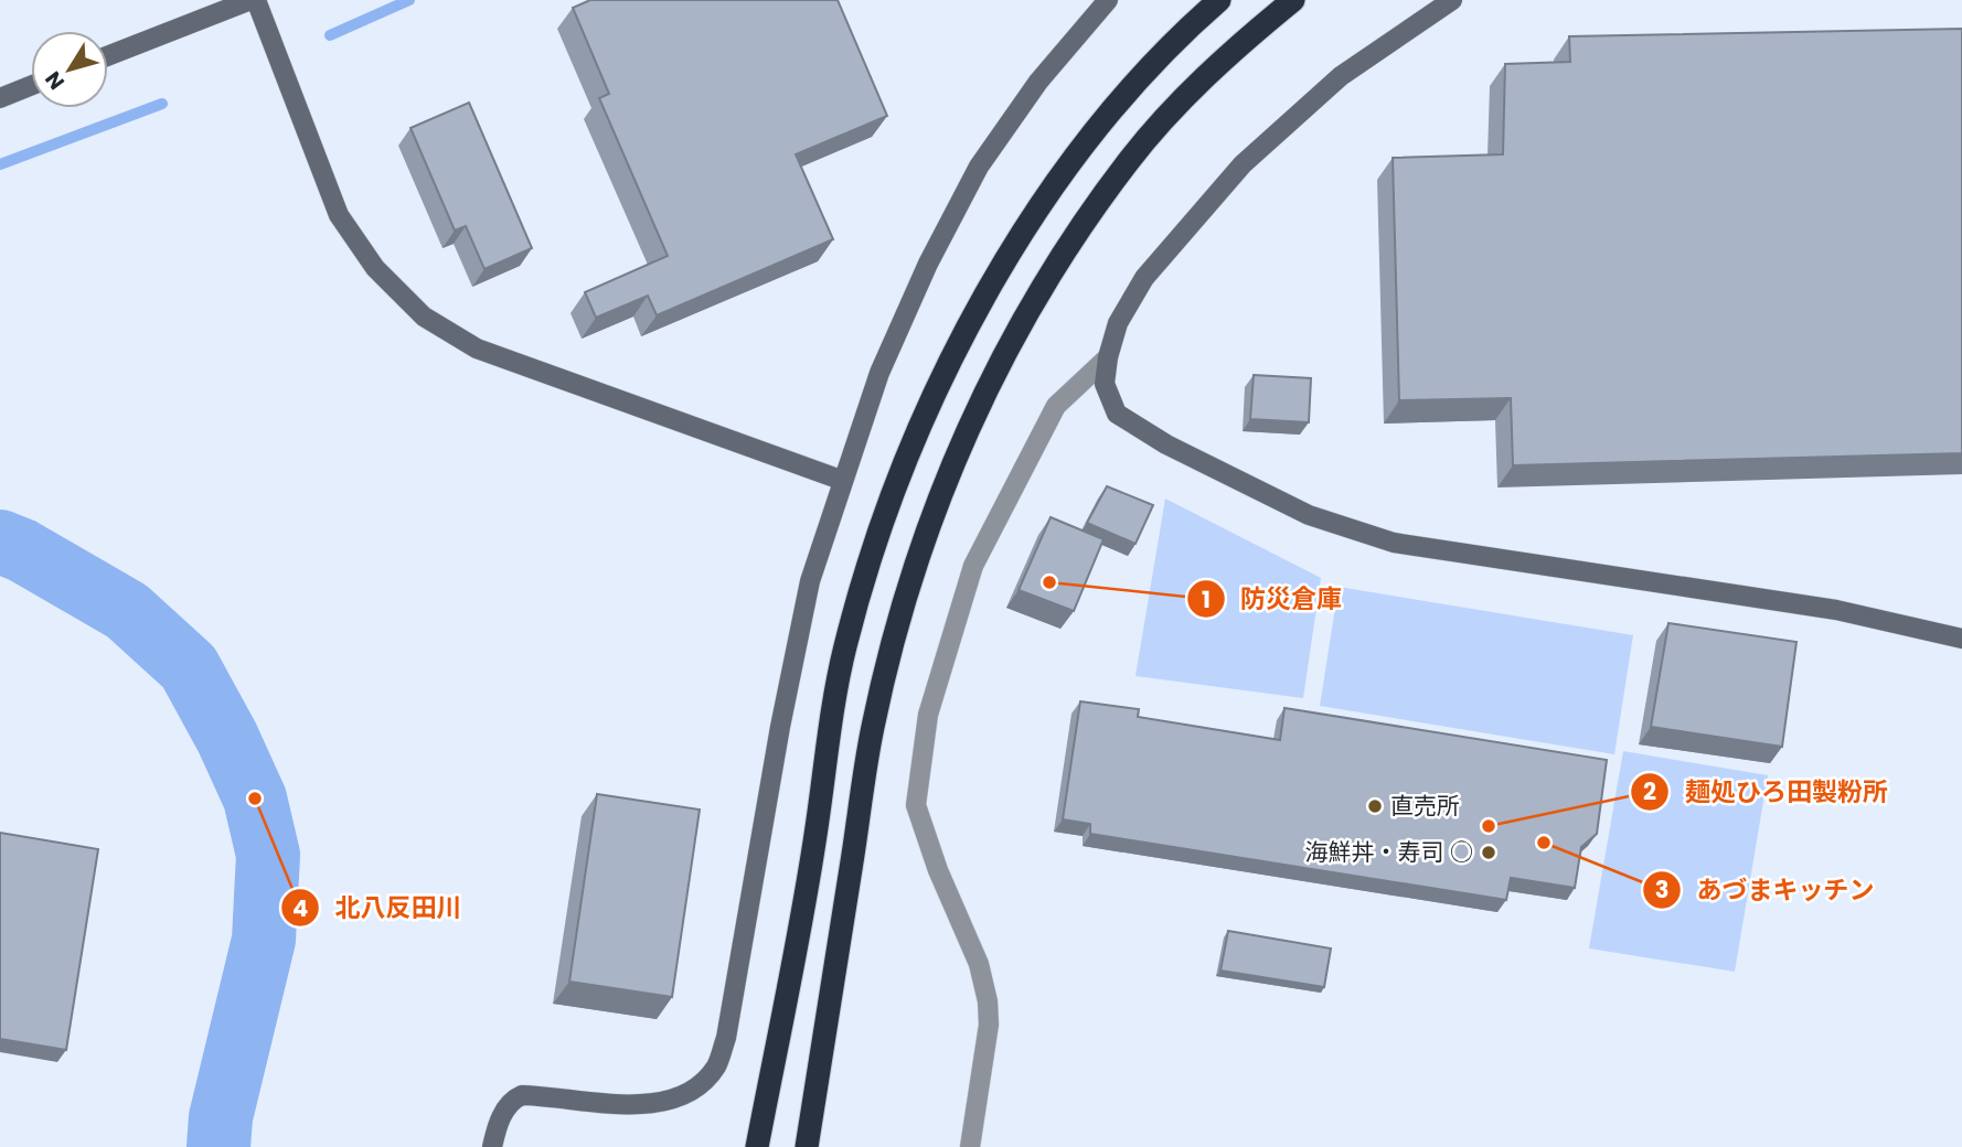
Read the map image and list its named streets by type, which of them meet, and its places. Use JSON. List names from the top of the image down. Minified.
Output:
{"places":["防災倉庫","北八反田川","直売所","麺処ひろ田製粉所","あづまキッチン","海鮮丼・寿司 ○"],"north":"bottom left"}
